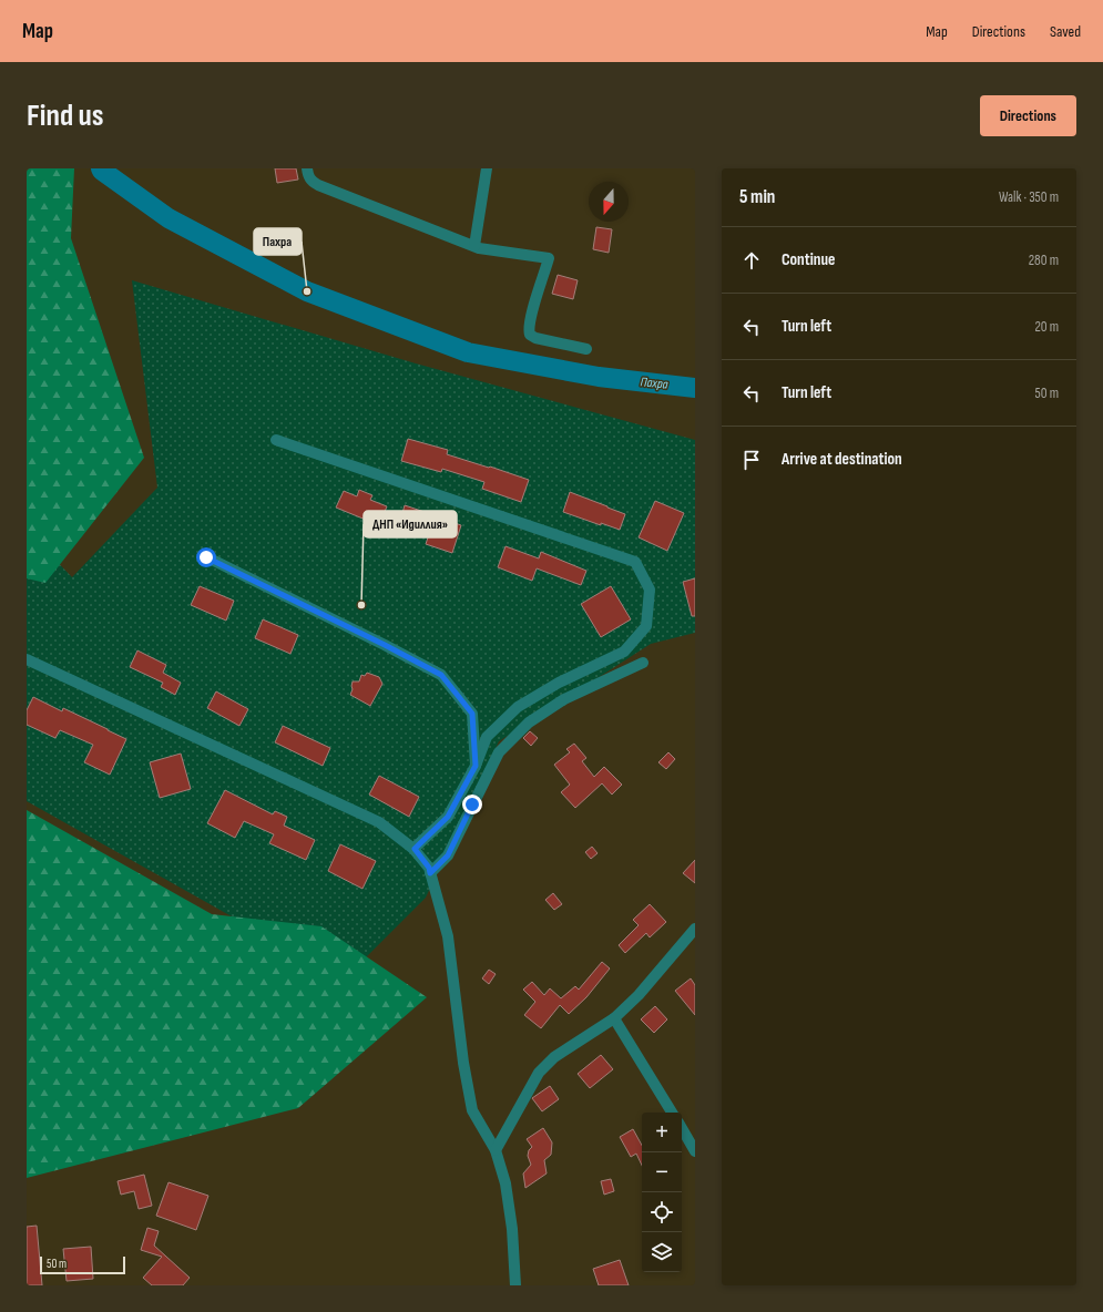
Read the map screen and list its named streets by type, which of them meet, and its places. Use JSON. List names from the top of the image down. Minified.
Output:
{"water":["Пахра"],"places":["Пахра","ДНП «Идиллия»"],"scale_bar":"50 m","north":"bottom","page":{"header":"Map","nav":["Map","Directions","Saved"],"buttons":"Directions","title":"Find us","heading":["5 min","Walk · 350 m"],"list":[["Continue","280 m"],["Turn left","20 m"],["Turn left","50 m"],"Arrive at destination"],"map_buttons":["+","−"],"scale":"50 m"}}
